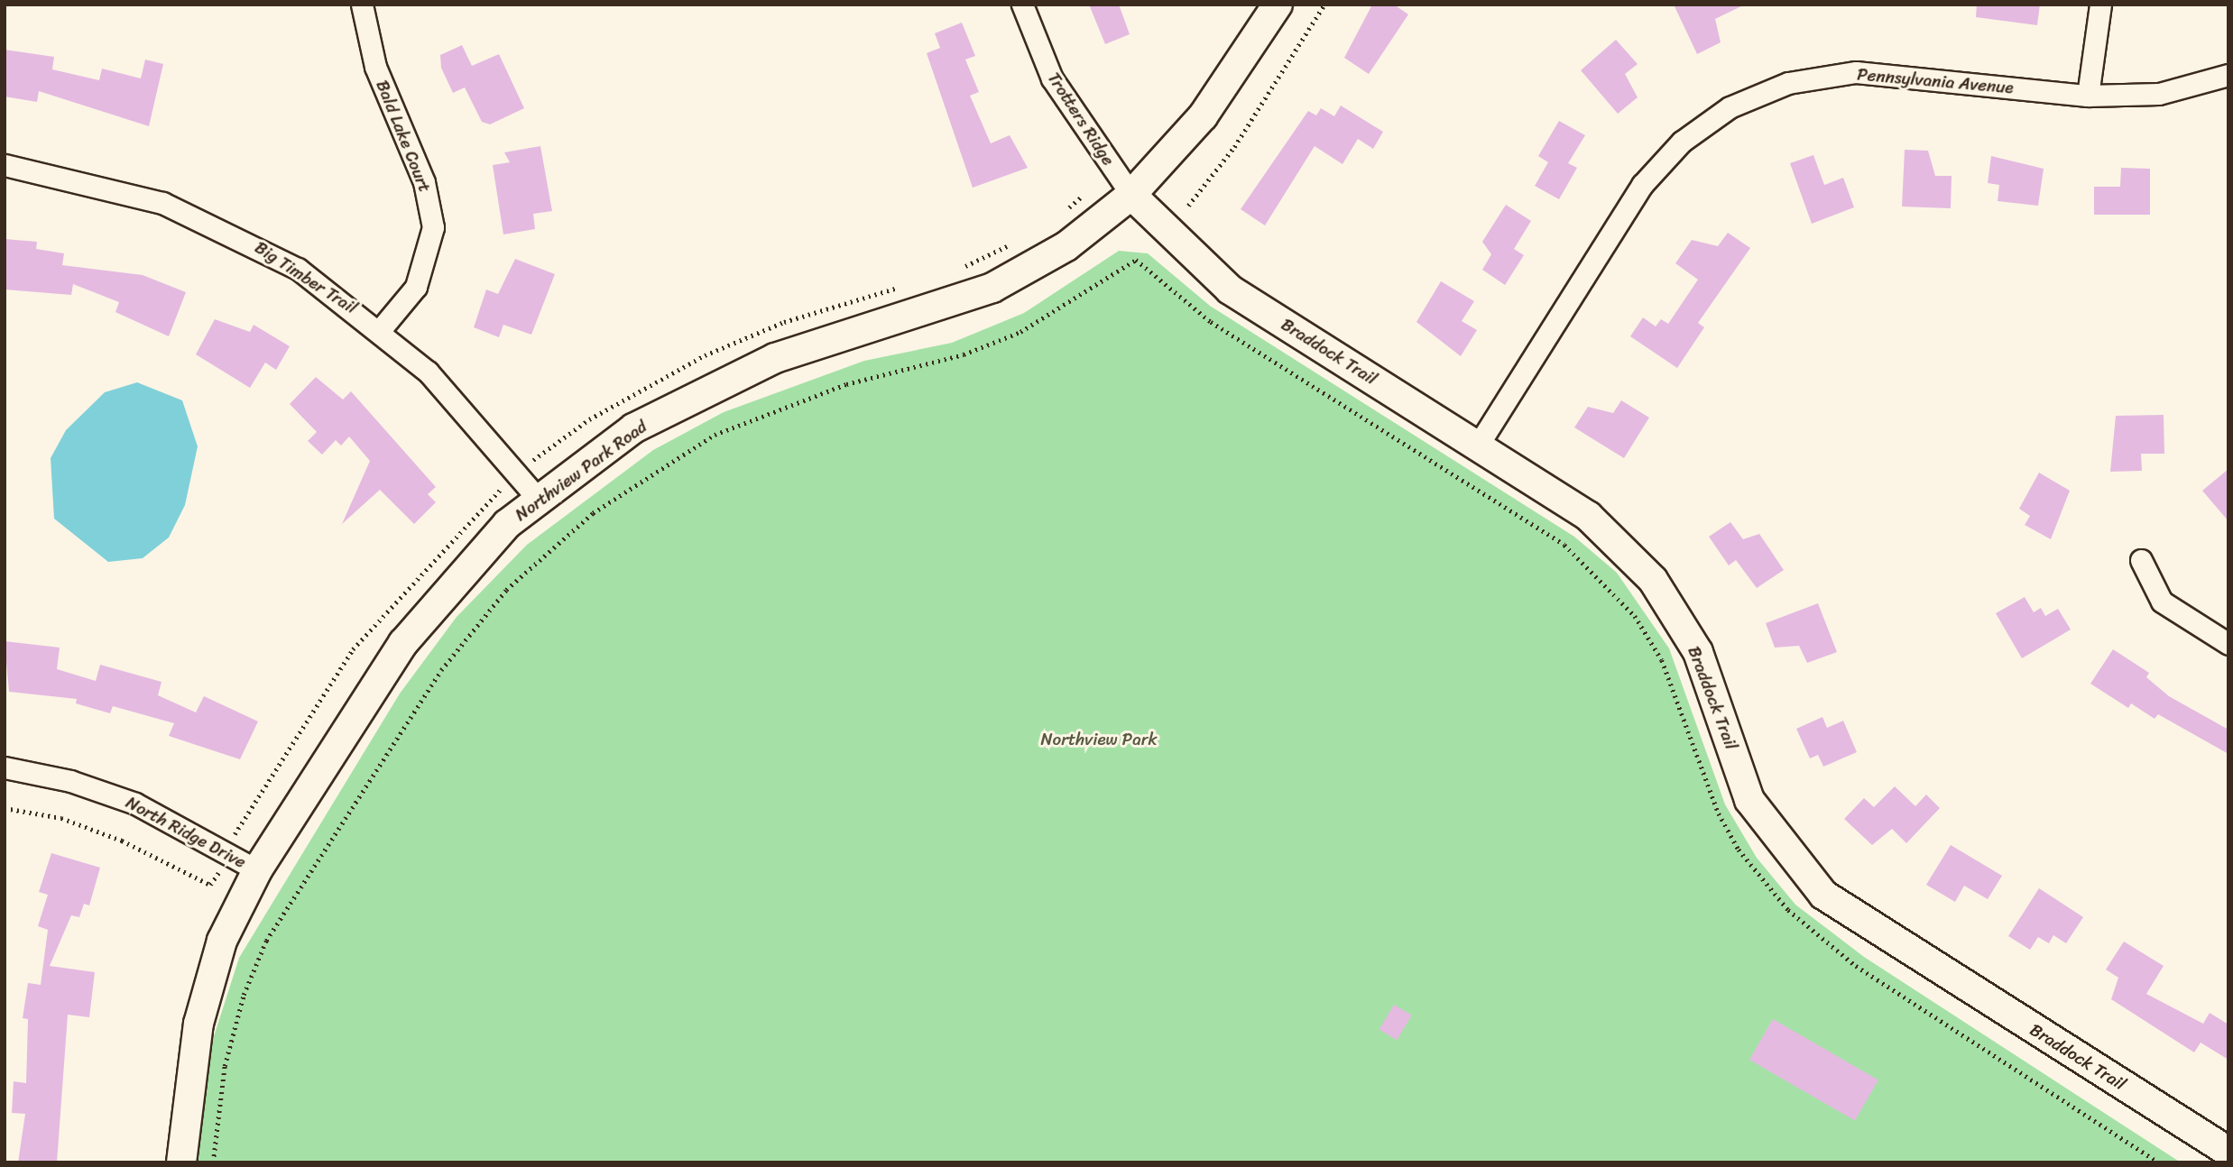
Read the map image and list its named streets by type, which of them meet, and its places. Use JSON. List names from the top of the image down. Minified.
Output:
{"streets":{"street":["Pennsylvania Avenue","Trotters Ridge","Bald Lake Court","Big Timber Trail","Braddock Trail","Northview Park Road","North Ridge Drive"]},"crossings":[["Pennsylvania Avenue","Braddock Trail"],["Trotters Ridge","Braddock Trail"],["Trotters Ridge","Northview Park Road"],["Bald Lake Court","Big Timber Trail"],["Big Timber Trail","Northview Park Road"],["Braddock Trail","Northview Park Road"],["Northview Park Road","North Ridge Drive"]],"parks":["Northview Park"]}
